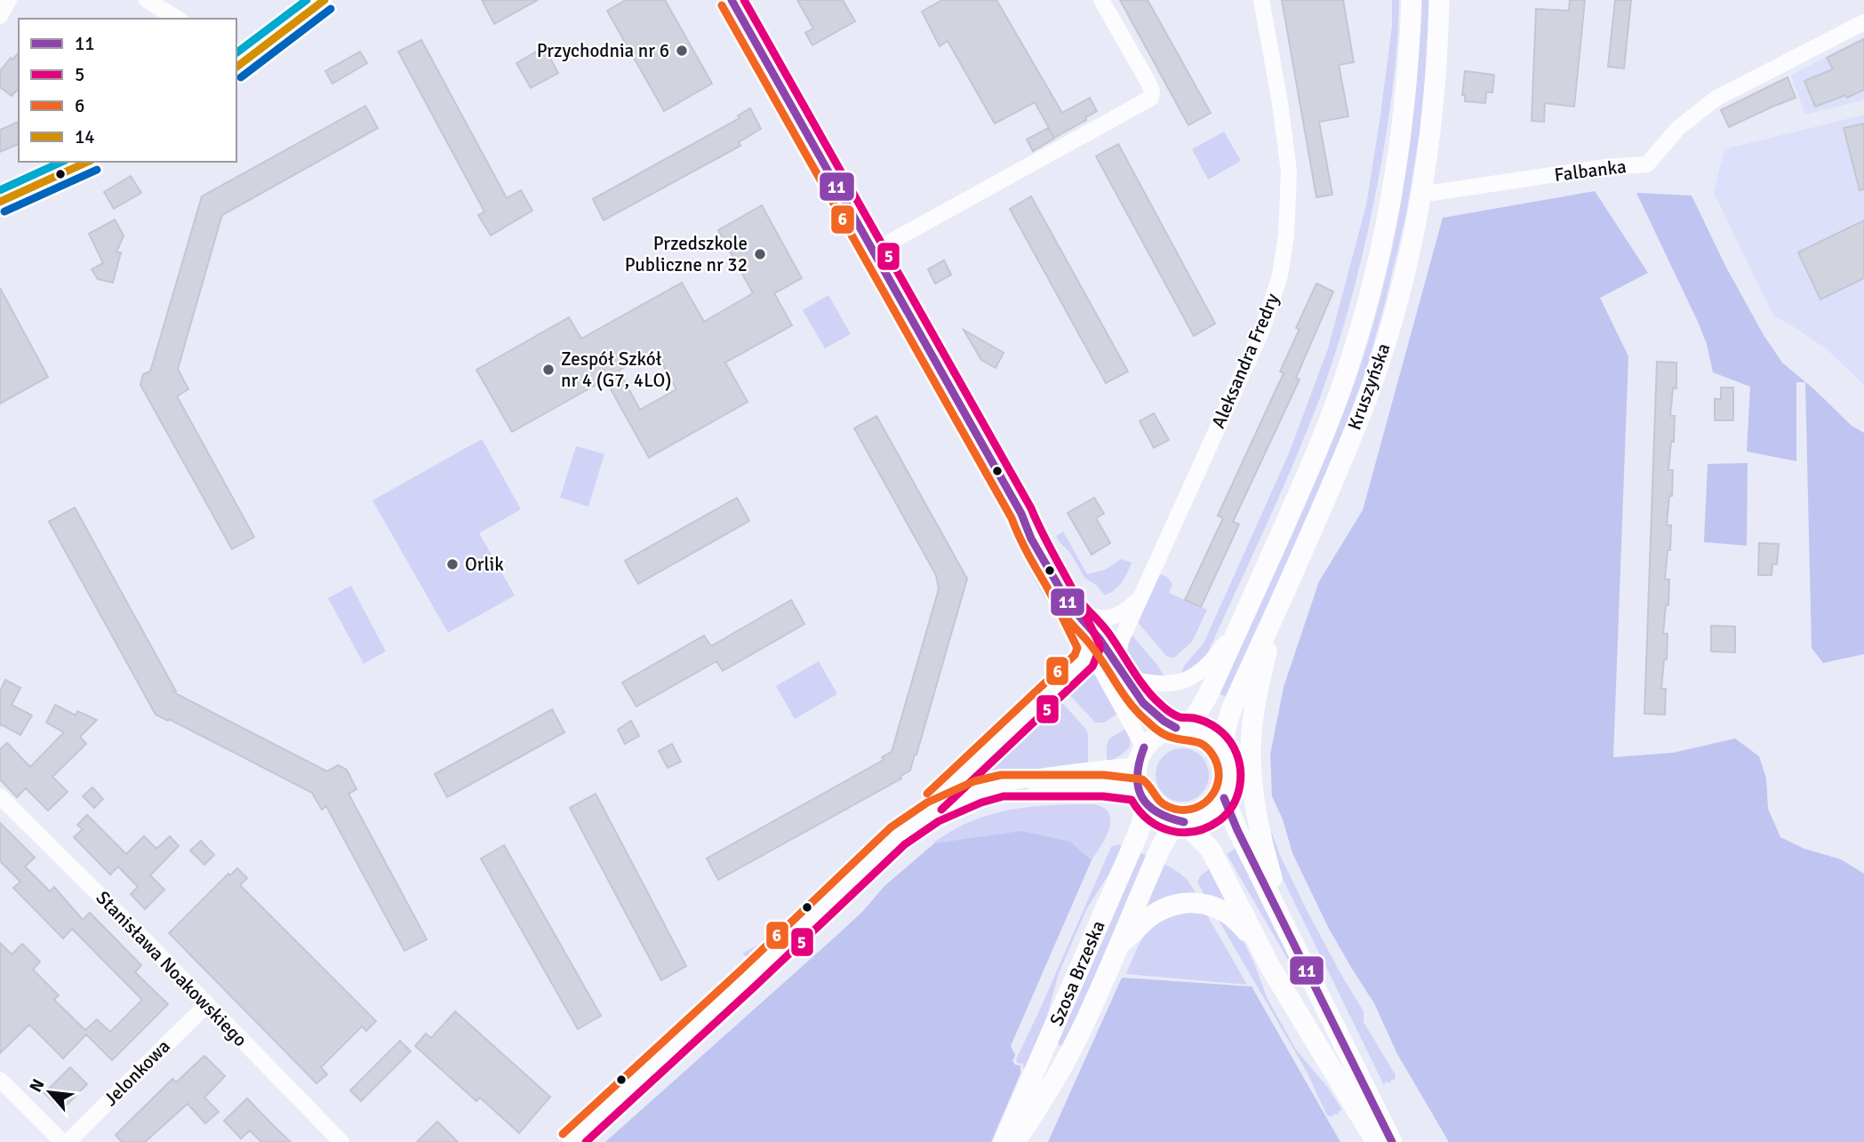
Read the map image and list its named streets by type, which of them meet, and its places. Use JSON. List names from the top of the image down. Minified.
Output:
{"streets":{"main road":["Kruszyńska","Szosa Brzeska"],"street":["Falbanka","Aleksandra Fredry","Stanisława Noakowskiego","Jelonkowa"]},"crossings":[["Falbanka","Kruszyńska"],["Kruszyńska","Szosa Brzeska"],["Stanisława Noakowskiego","Jelonkowa"]],"places":["Przychodnia nr 6","Przedszkole Publiczne nr 32","Zespół Szkół nr 4 (G7, 4LO)","Orlik"],"lines":["transit line 11","transit line 5","transit line 14","transit line 6"],"legend":["11","5","6","14"],"north":"top left"}
